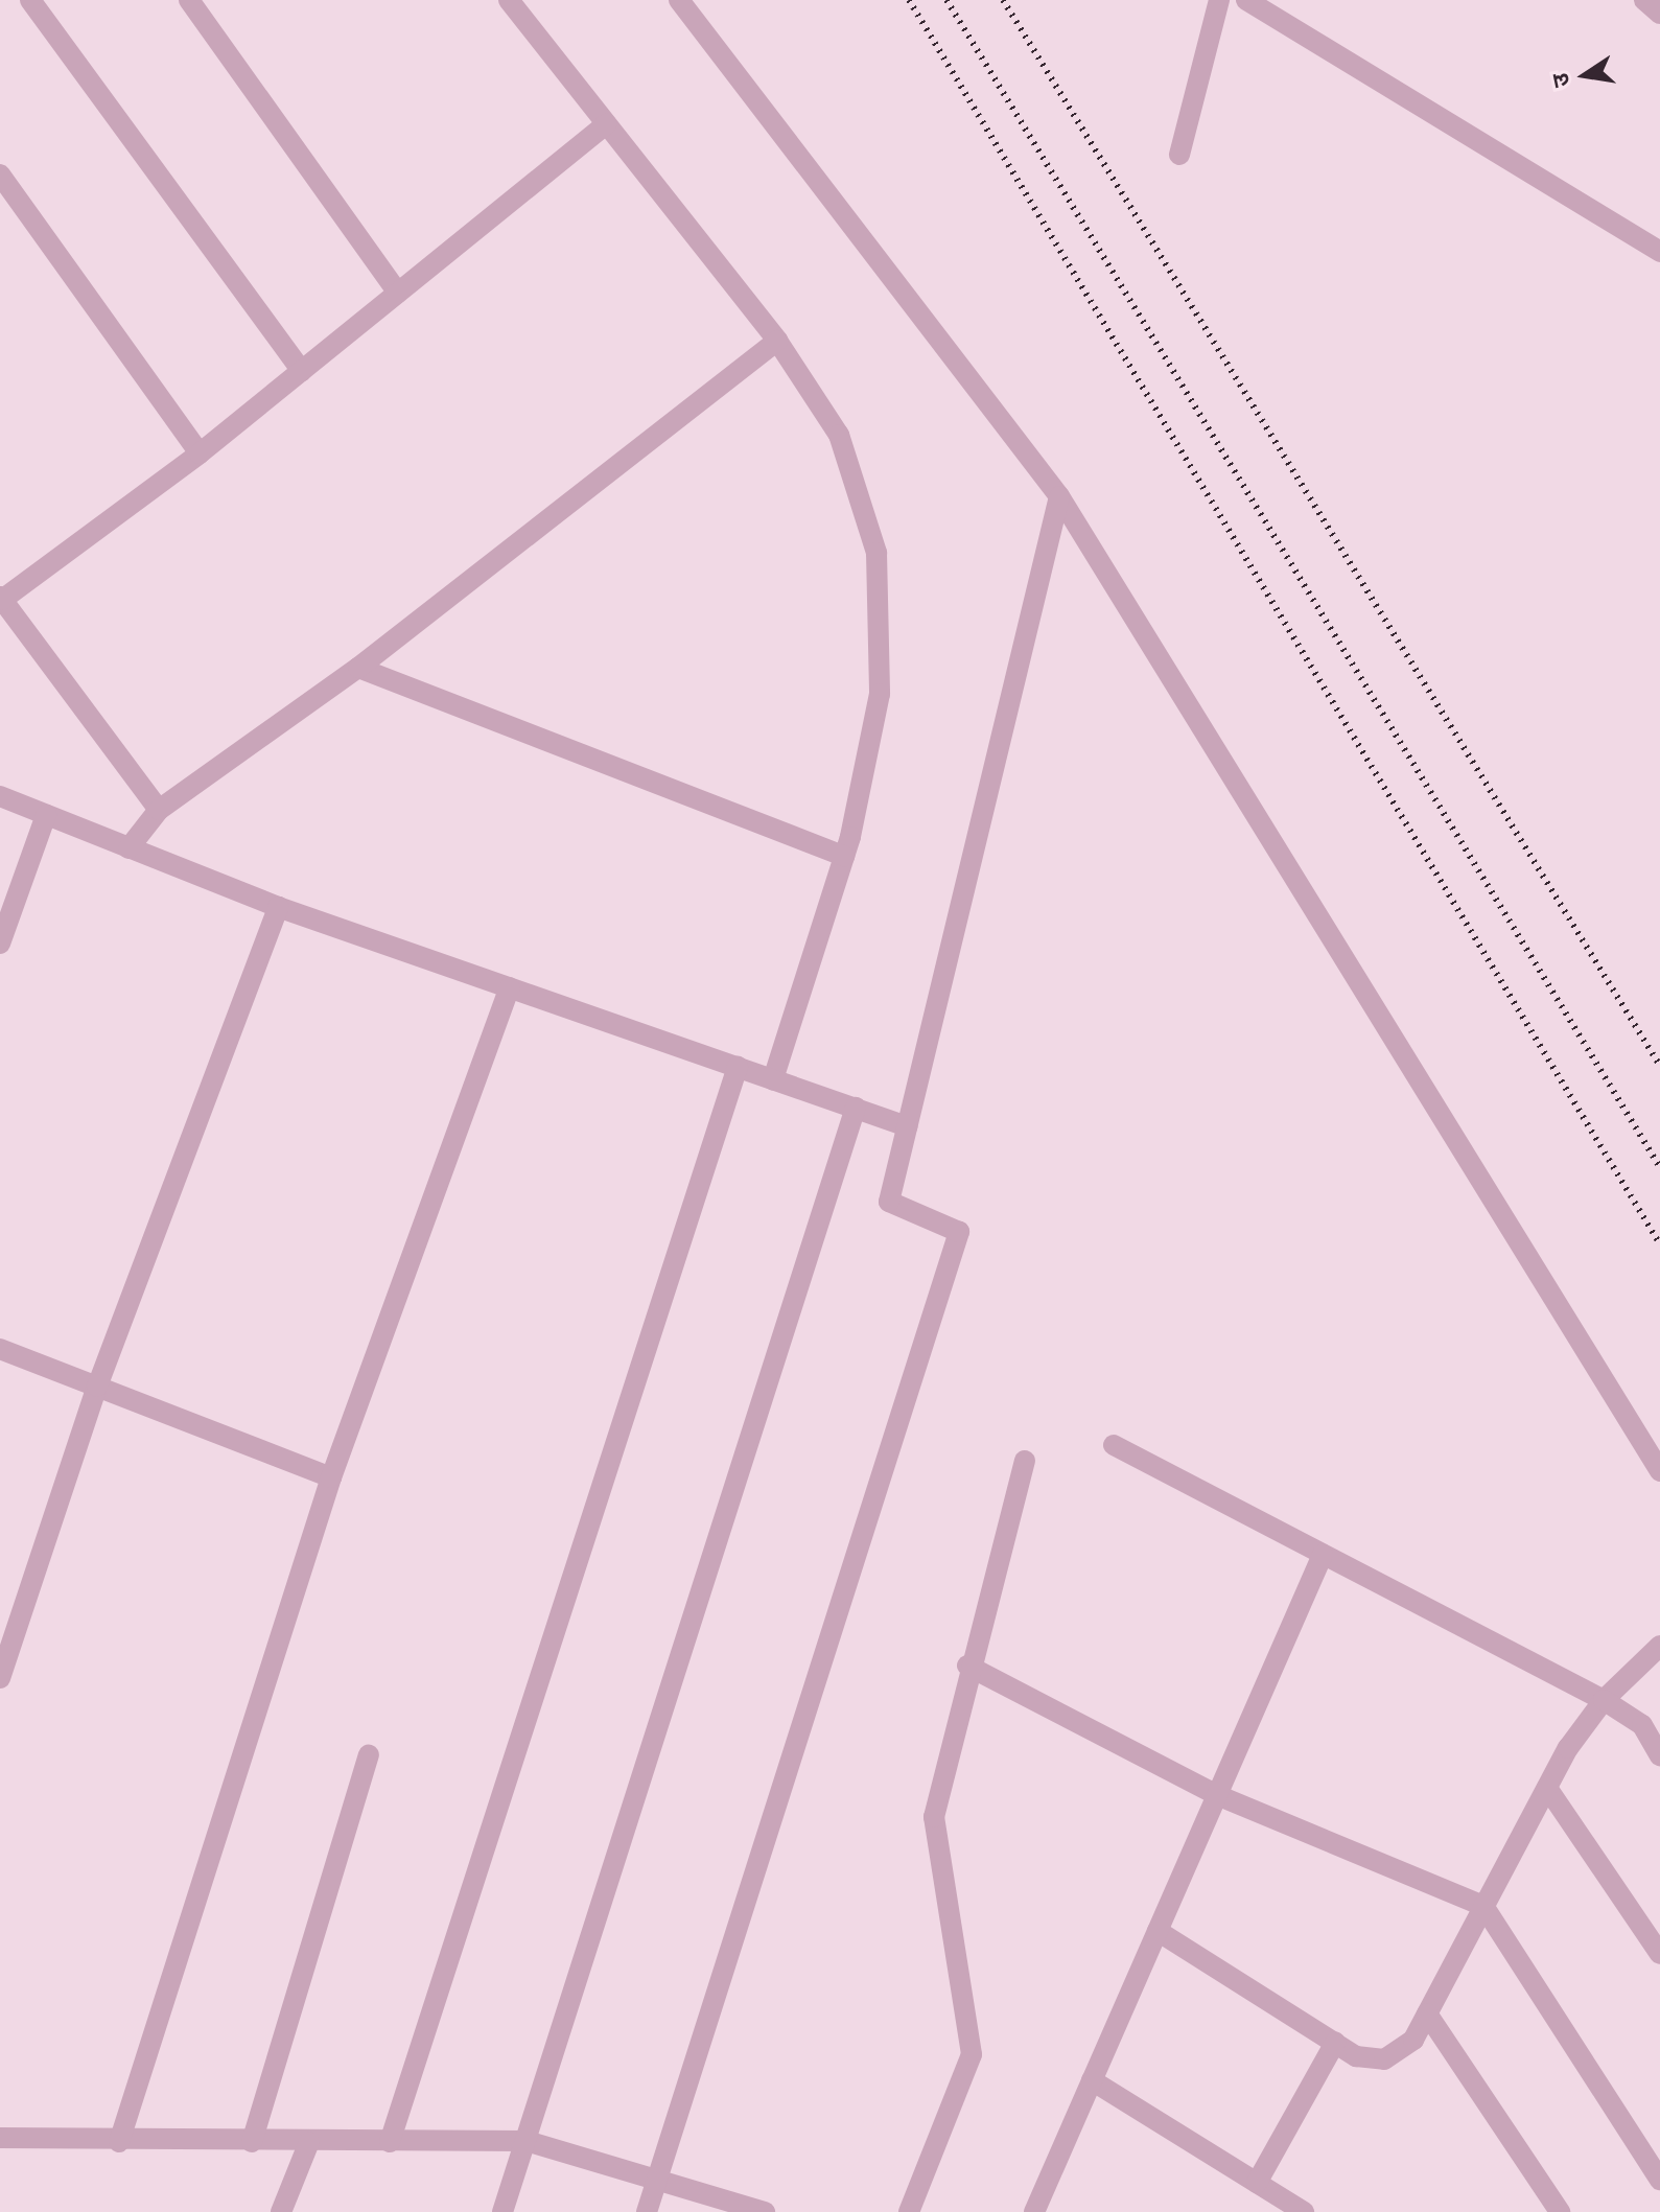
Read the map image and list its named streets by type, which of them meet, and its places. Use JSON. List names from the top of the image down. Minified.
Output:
{"north":"left"}
